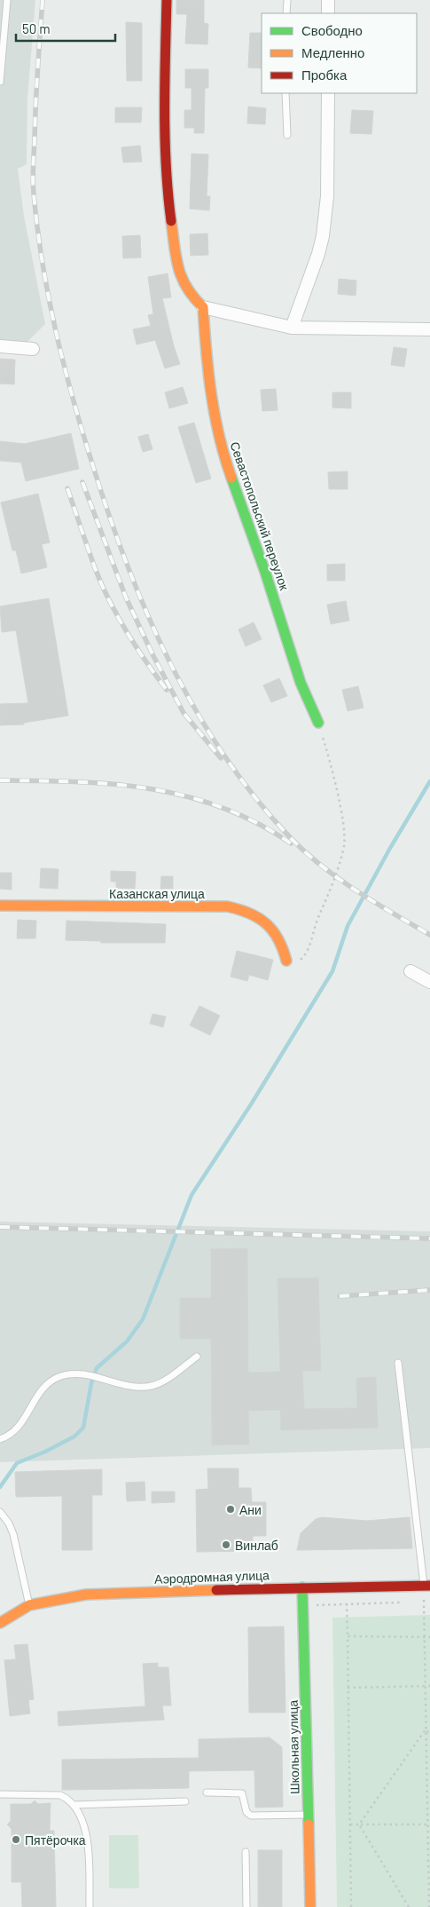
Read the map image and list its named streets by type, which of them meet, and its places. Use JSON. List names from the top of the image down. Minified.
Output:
{"streets":{"street":["Севастопольский переулок","Казанская улица","Аэродромная улица","Школьная улица"]},"crossings":[["Аэродромная улица","Школьная улица"]],"places":["Ани","Винлаб","Пятёрочка"],"legend":["Свободно","Медленно","Пробка"],"scale_bar":"50 m"}
